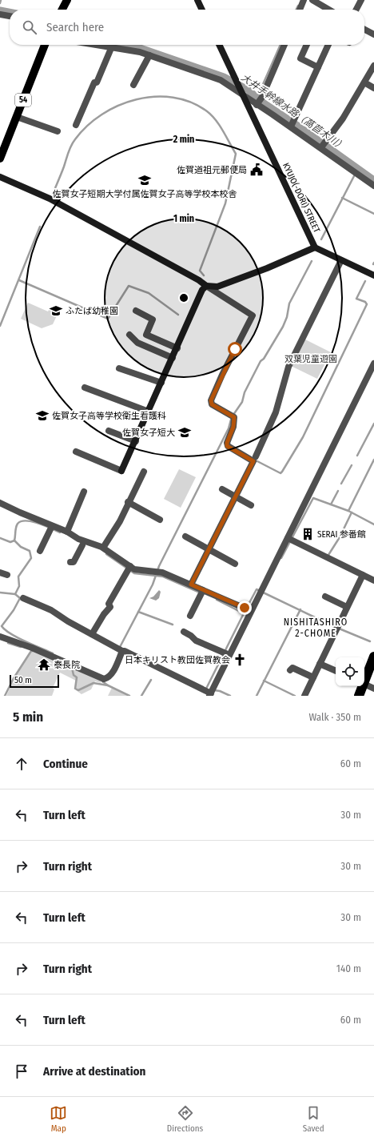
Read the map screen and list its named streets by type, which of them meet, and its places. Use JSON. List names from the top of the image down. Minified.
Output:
{"streets":{"main road":["54"],"street":["KYUJO(-DORI) STREET"]},"districts":["NISHITASHIRO 2-CHOME"],"water":["大井手幹線水路（萵苣木川）"],"parks":["双葉児童遊園"],"places":{"public building":["佐賀道祖元郵便局"],"school or university":["佐賀女子短期大学付属佐賀女子高等学校本校舎","ふたば幼稚園","佐賀女子高等学校衛生看護科","佐賀女子短大"],"building":["SERAI 参番館"],"church":["日本キリスト教団佐賀教会"],"temple":["泰長院"]},"scale_bar":"50 m","page":{"search":"Search here","scale":"50 m","heading":["5 min","Walk · 350 m"],"list":[["Continue","60 m"],["Turn left","30 m"],["Turn right","30 m"],["Turn left","30 m"],["Turn right","140 m"],["Turn left","60 m"],"Arrive at destination"],"nav":["Map","Directions","Saved"]},"rings":["2 min","1 min"]}
